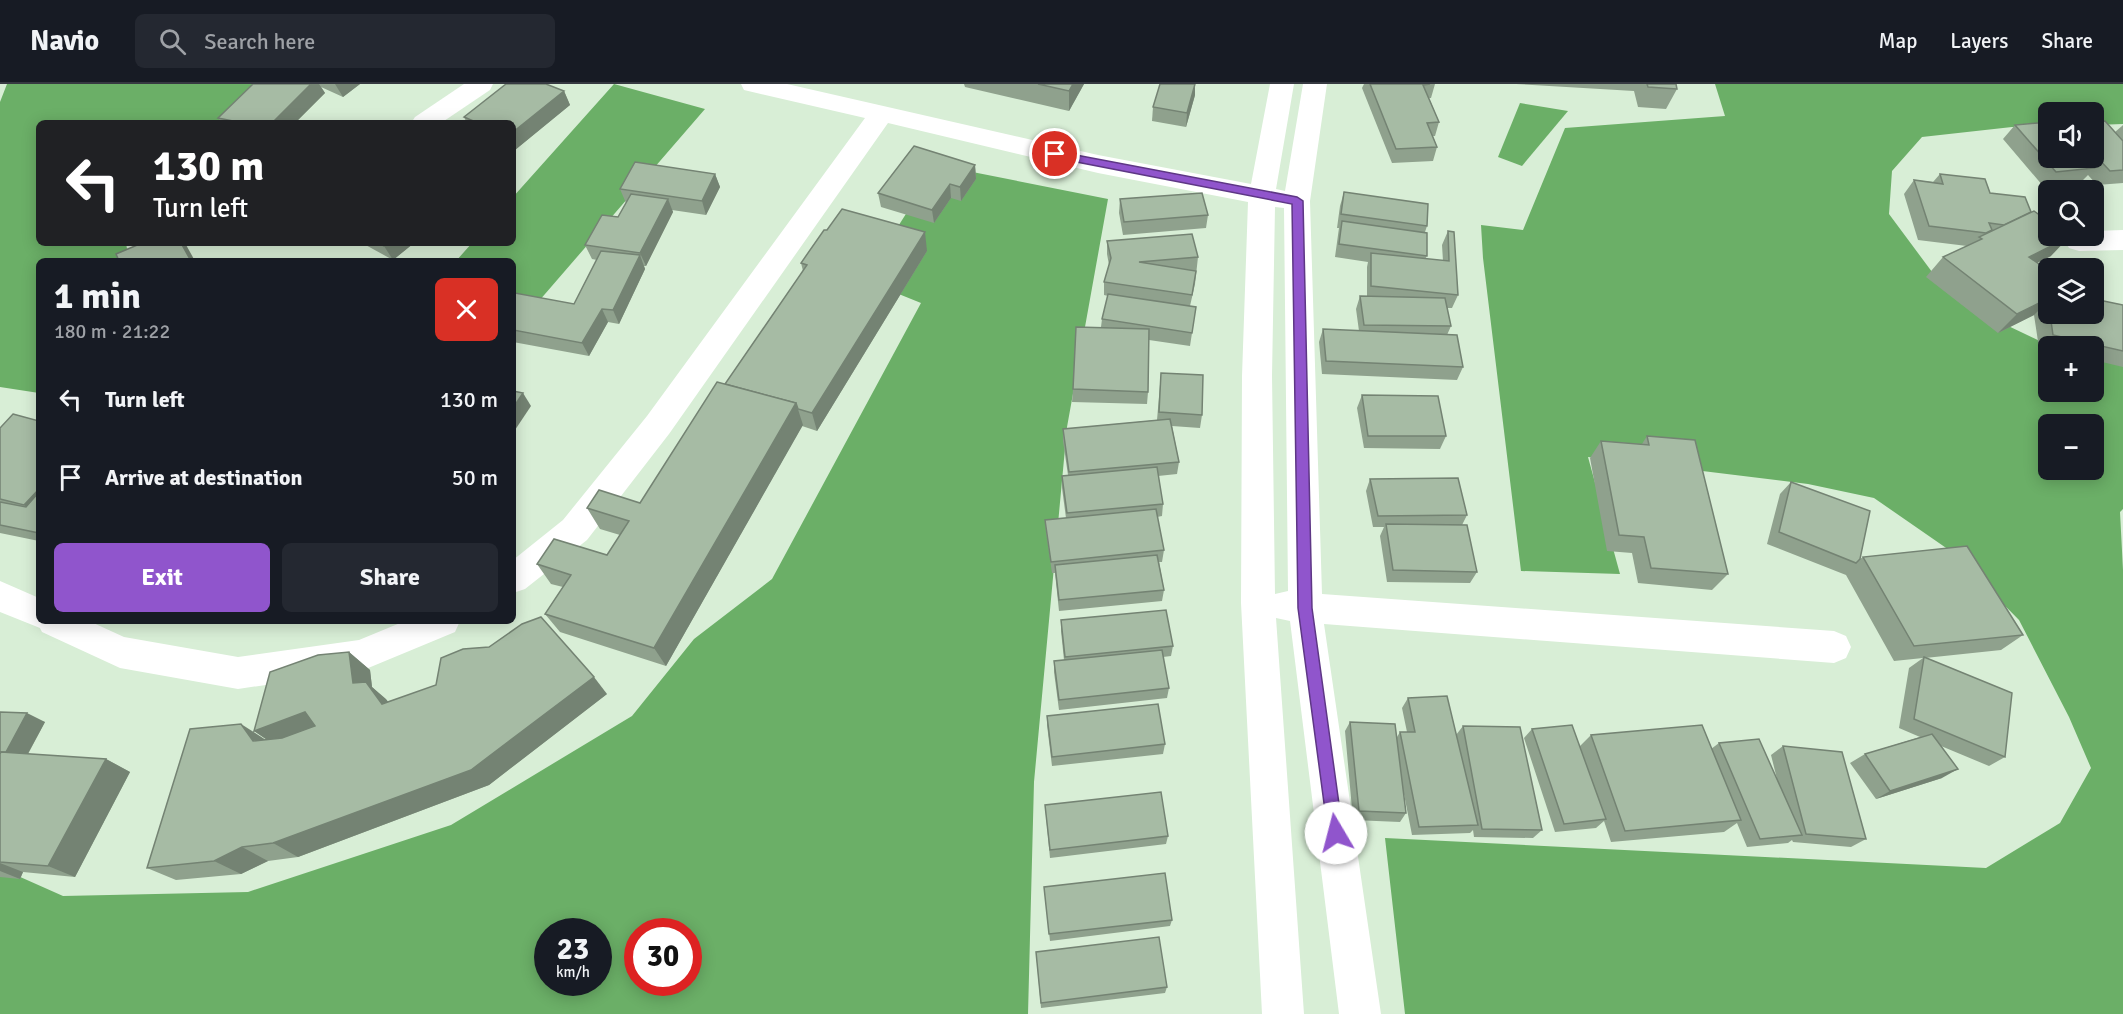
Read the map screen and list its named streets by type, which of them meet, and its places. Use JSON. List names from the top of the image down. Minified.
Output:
{"page":{"header":"Navio","search":"Search here","nav":["Map","Layers","Share"],"map_buttons":["+","−"],"turn":["130 m","Turn left"],"heading":["1 min","180 m · 21:22"],"list":[{"name":"Turn left","value":"130 m"},{"name":"Arrive at destination","value":"50 m"}],"buttons":["Exit","Share"],"speed":"23 km/h","limit":"30"}}
